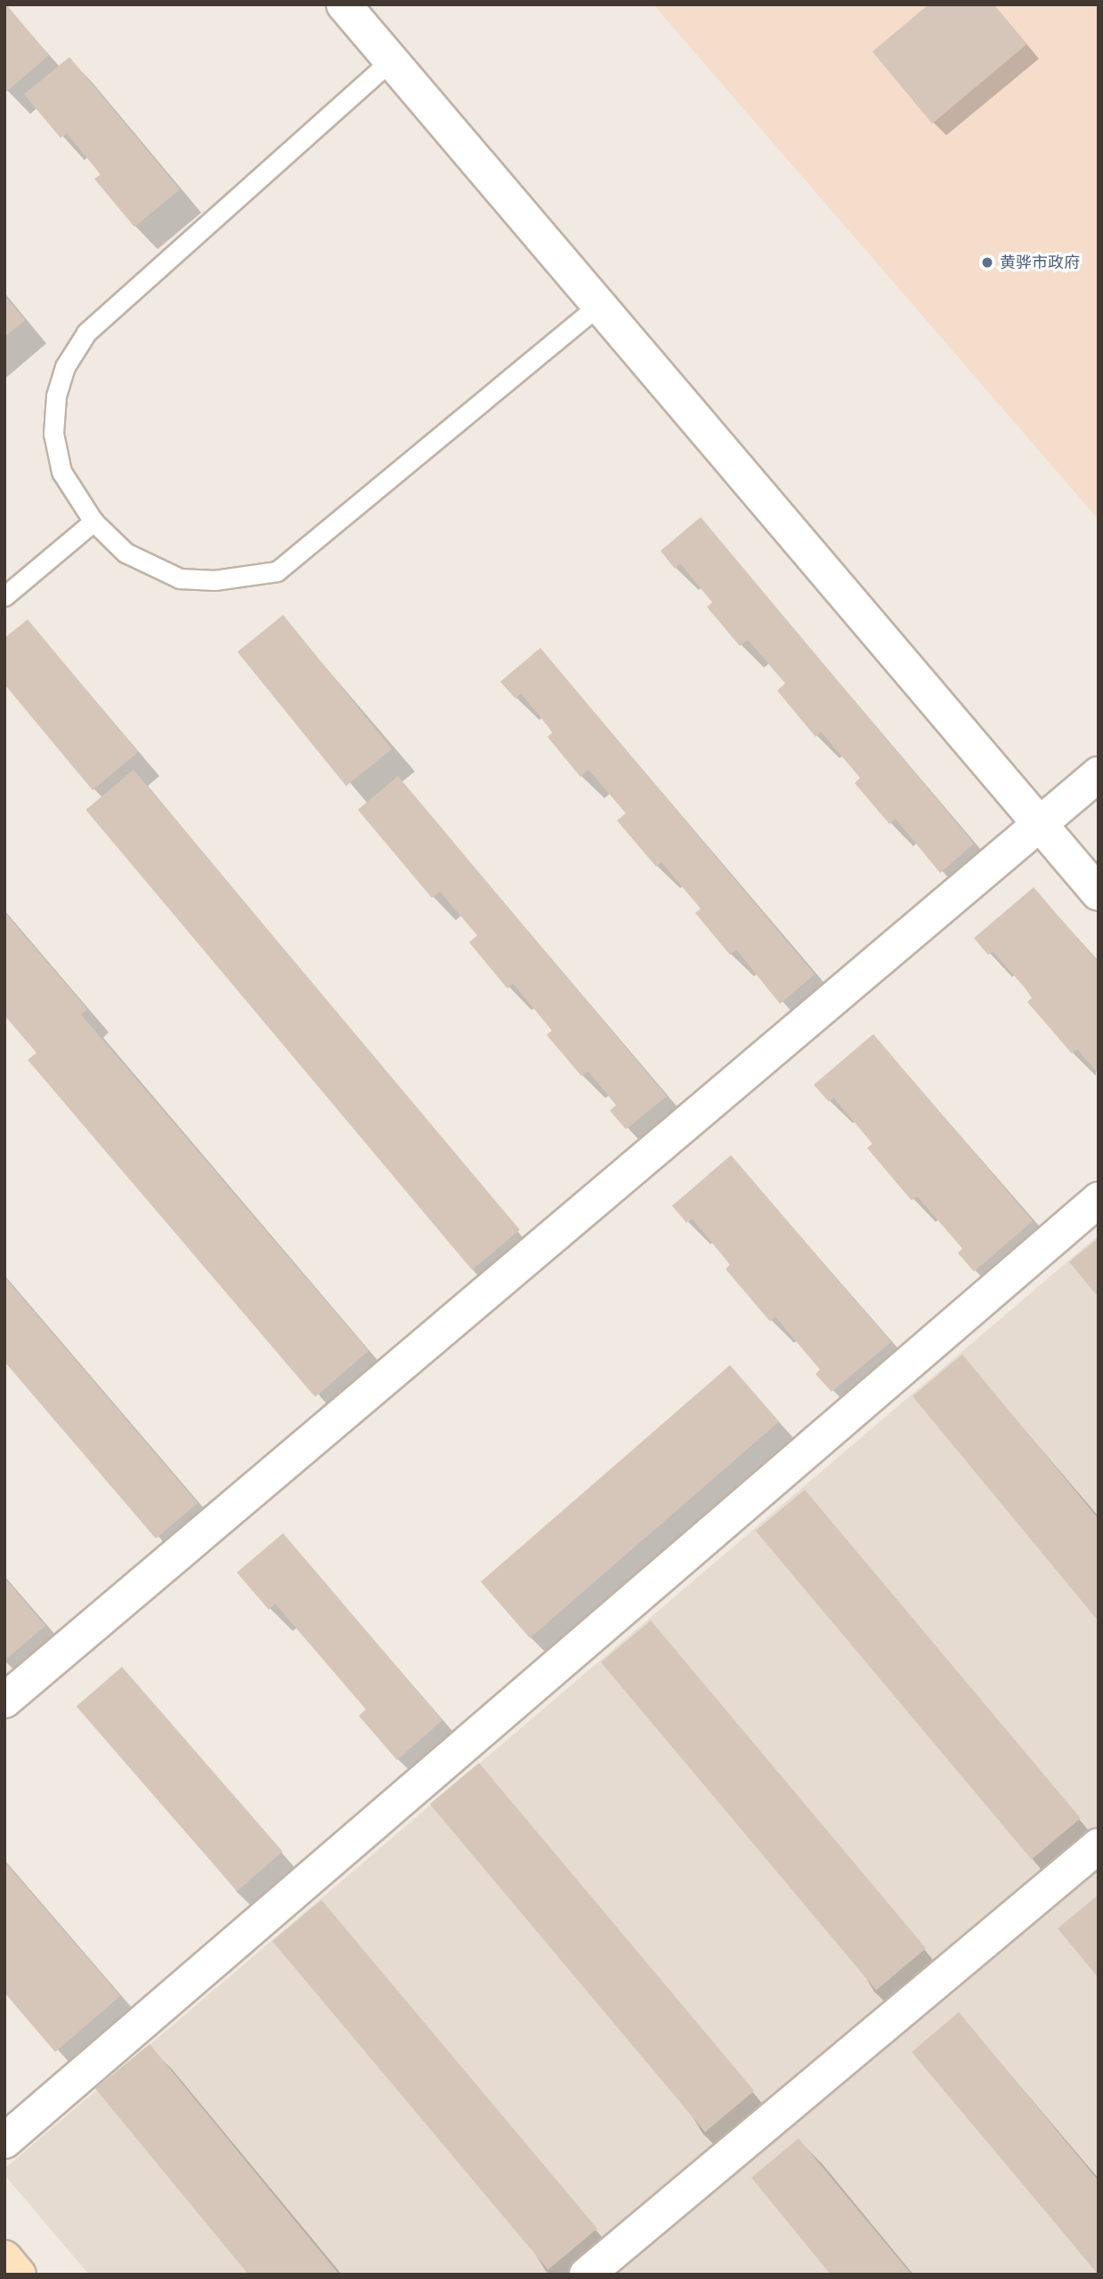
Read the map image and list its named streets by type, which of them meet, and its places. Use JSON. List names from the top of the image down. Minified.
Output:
{"places":["黄骅市政府"]}
